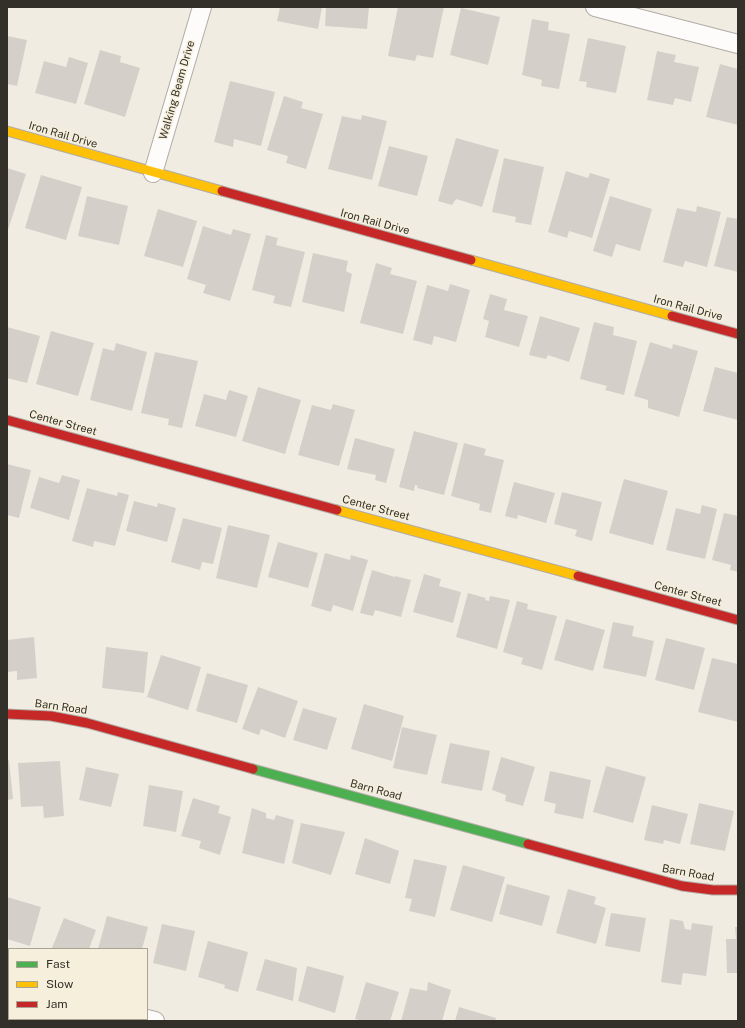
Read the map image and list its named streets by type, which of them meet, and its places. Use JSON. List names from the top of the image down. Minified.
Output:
{"streets":{"street":["Walking Beam Drive","Iron Rail Drive","Center Street","Barn Road"]},"crossings":[["Walking Beam Drive","Iron Rail Drive"]],"legend":["Fast","Slow","Jam"]}
